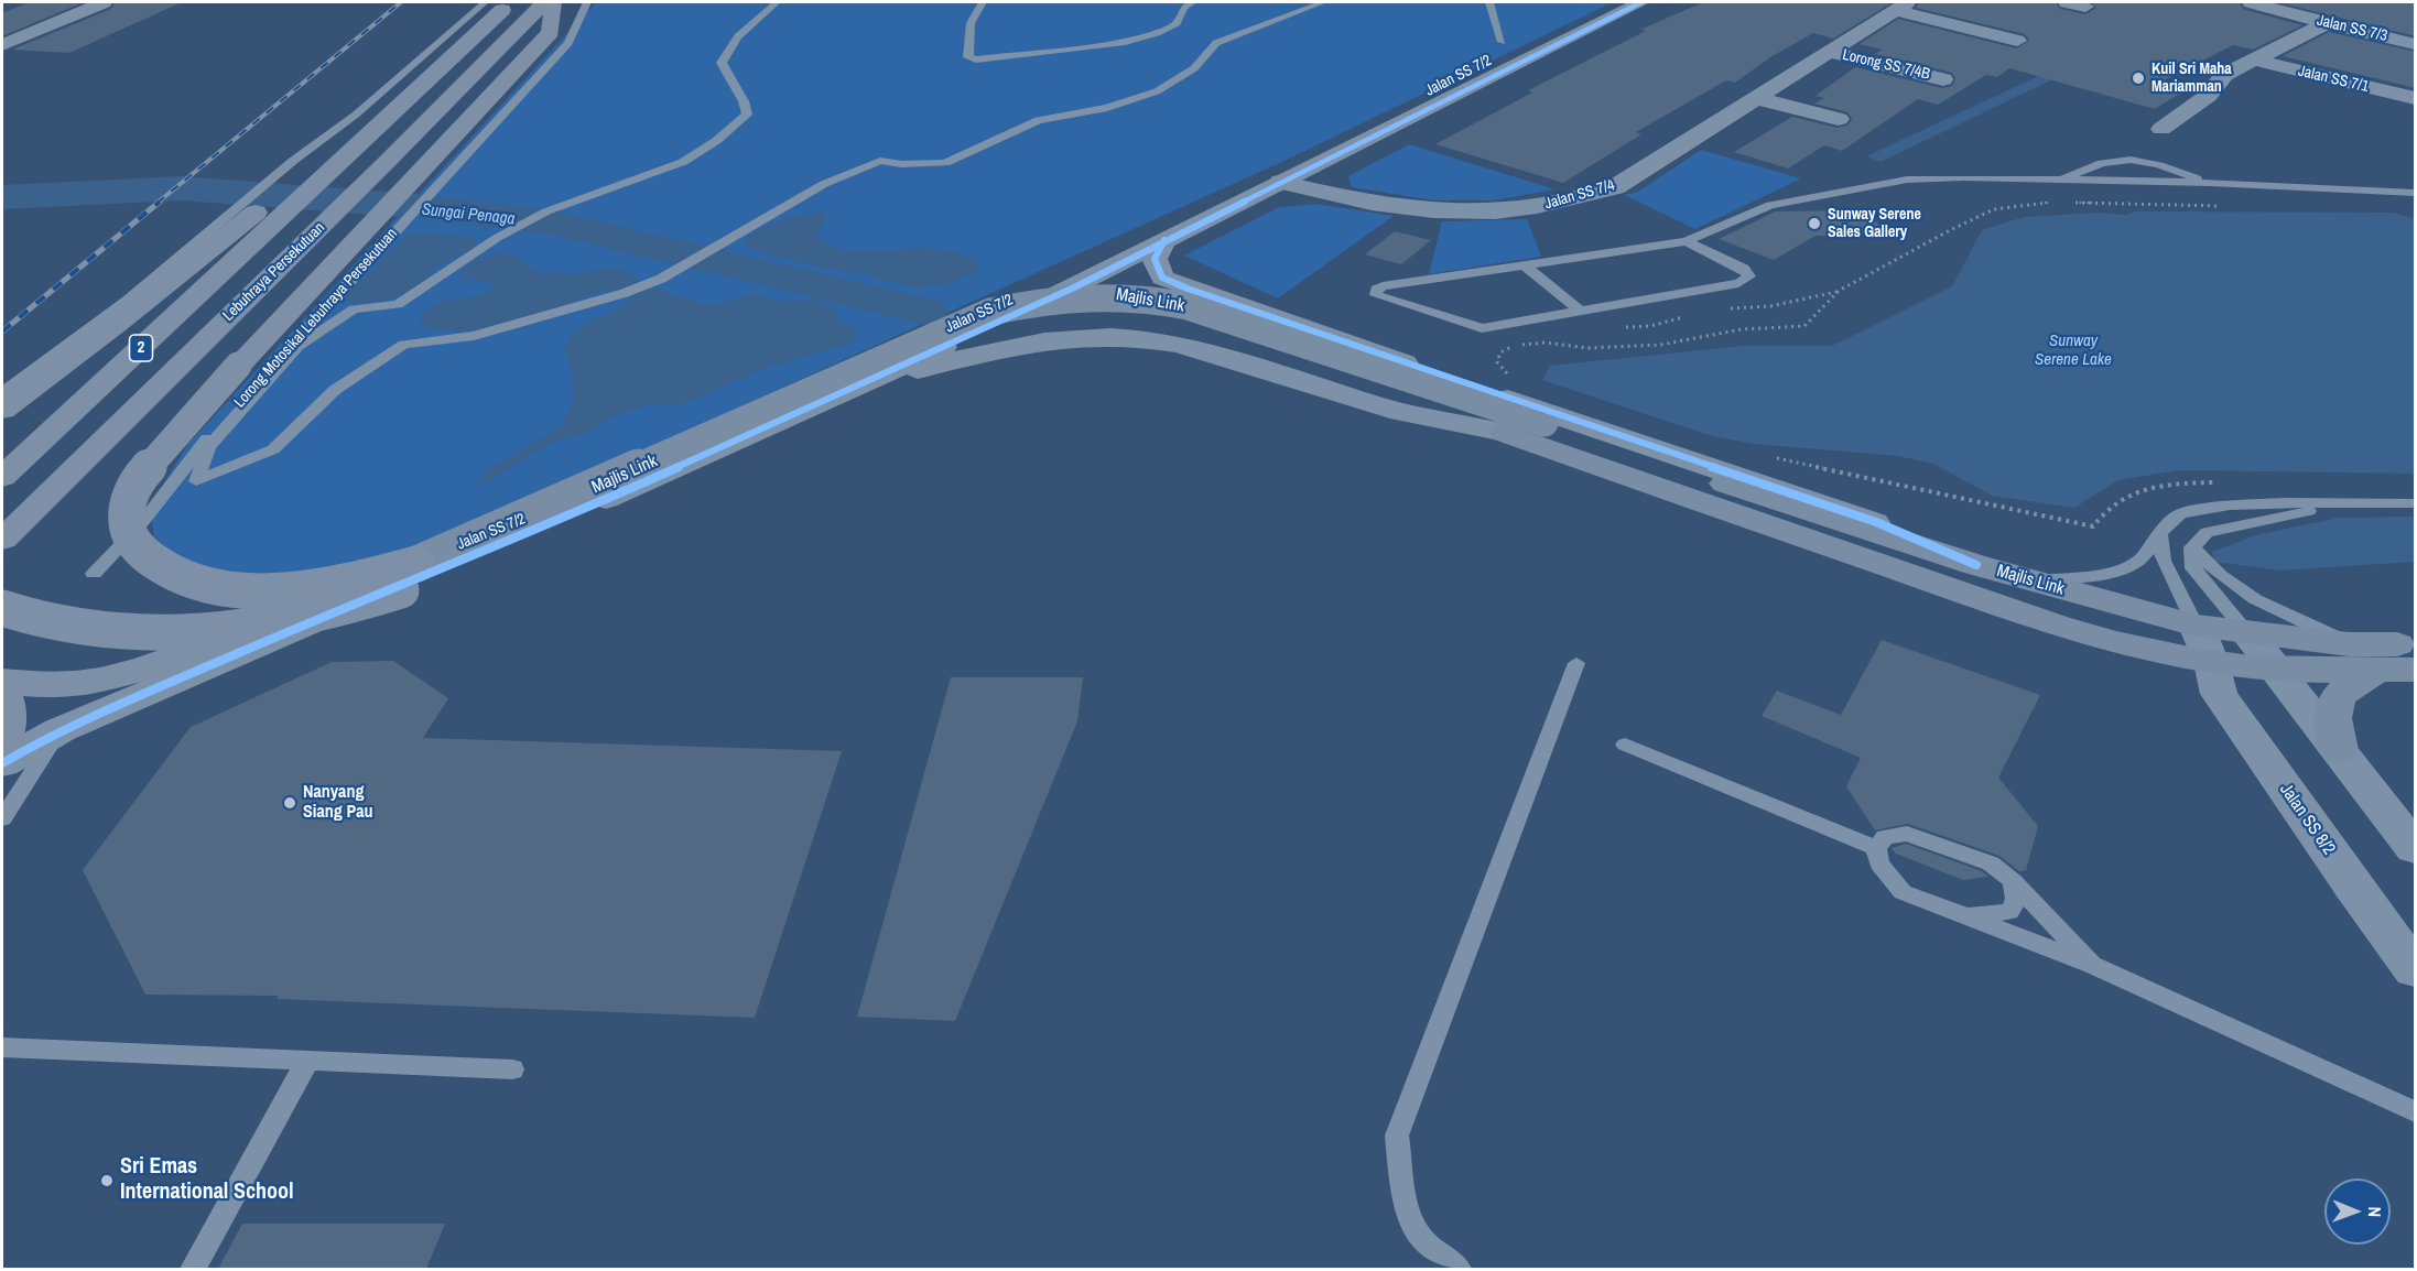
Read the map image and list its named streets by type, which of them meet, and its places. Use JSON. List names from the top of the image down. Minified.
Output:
{"streets":{"highway":["Lebuhraya Persekutuan","2"],"main road":["Majlis Link"],"street":["Jalan SS 7/3","Lorong SS 7/4B","Jalan SS 7/2","Jalan SS 7/1","Jalan SS 7/4","Jalan SS 8/2"],"lane":["Lorong Motosikal Lebuhraya Persekutuan"]},"crossings":[["Lorong SS 7/4B","Jalan SS 7/4"],["Jalan SS 7/2","Jalan SS 7/4"],["Majlis Link","Jalan SS 8/2"]],"water":["Sungai Penaga","Sunway Serene Lake"],"places":["Kuil Sri Maha Mariamman","Sunway Serene Sales Gallery","Nanyang Siang Pau","Sri Emas International School"],"north":"right"}
